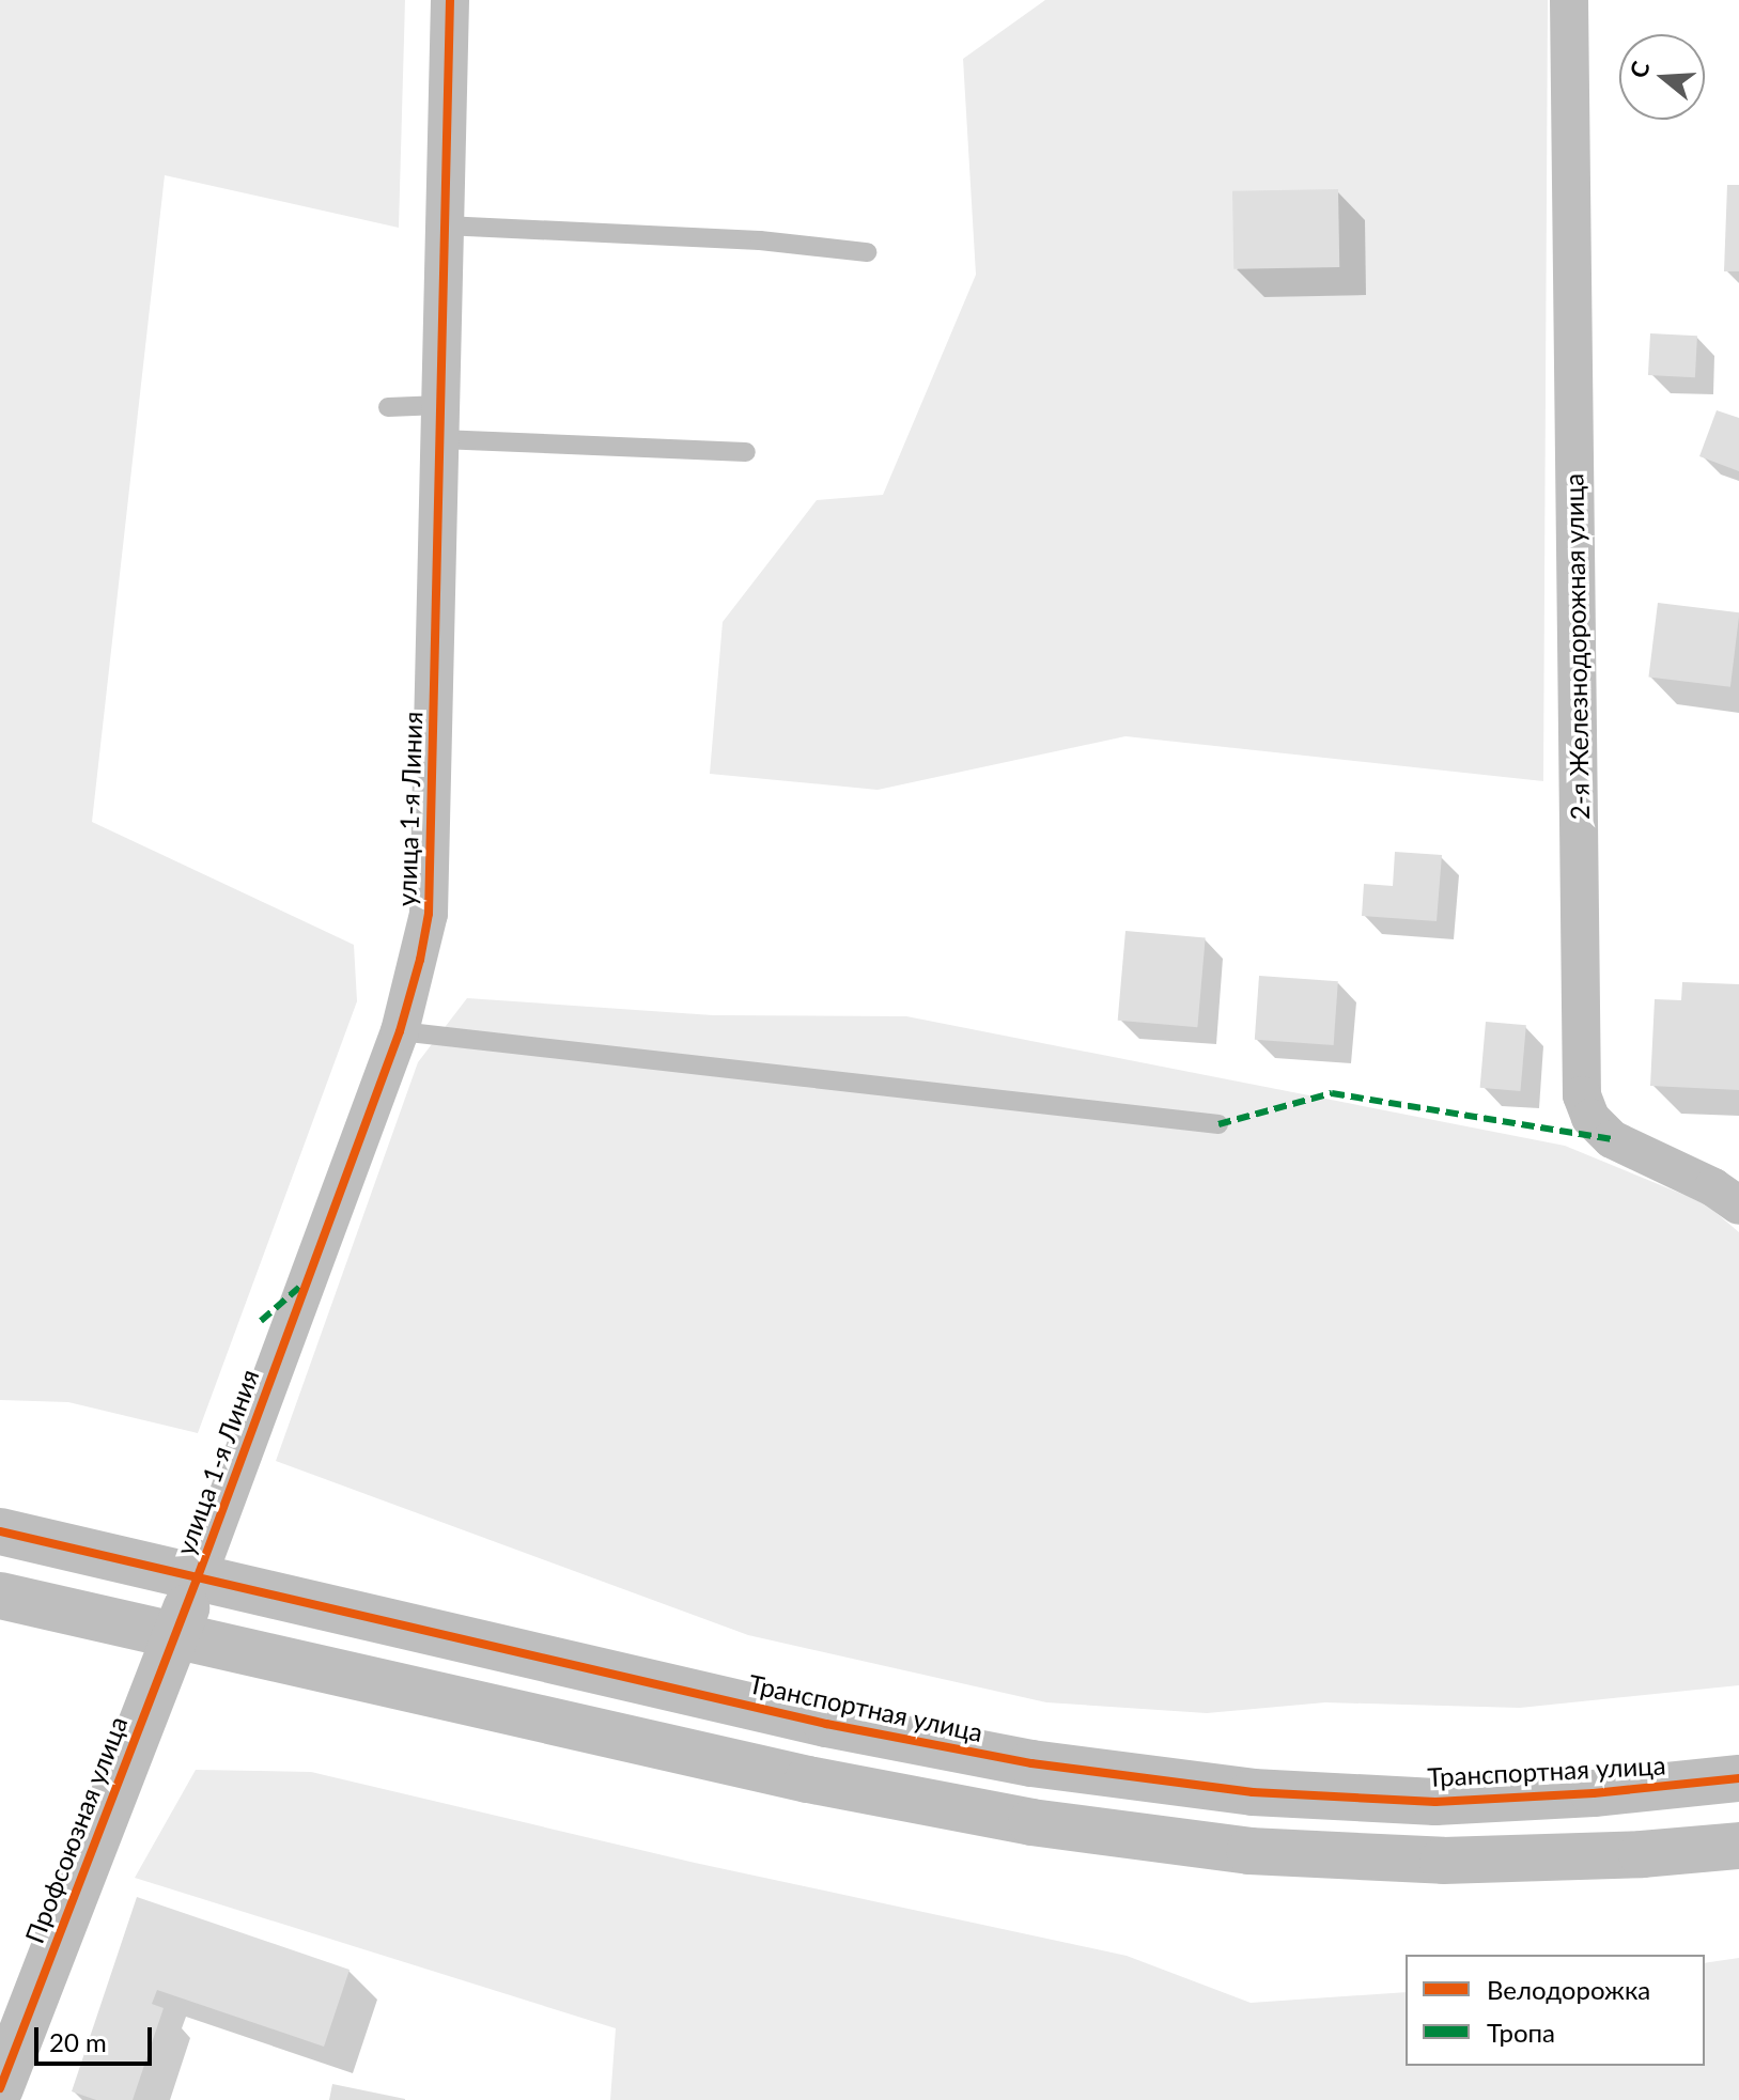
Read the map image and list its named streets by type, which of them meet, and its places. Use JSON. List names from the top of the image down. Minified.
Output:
{"streets":{"street":["2-я Железнодорожная улица","улица 1-я Линия","Транспортная улица","Профсоюзная улица"]},"crossings":[["улица 1-я Линия","Транспортная улица"],["улица 1-я Линия","Профсоюзная улица"],["Транспортная улица","Профсоюзная улица"]],"legend":["Велодорожка","Тропа"],"scale_bar":"20 m","north":"left"}
